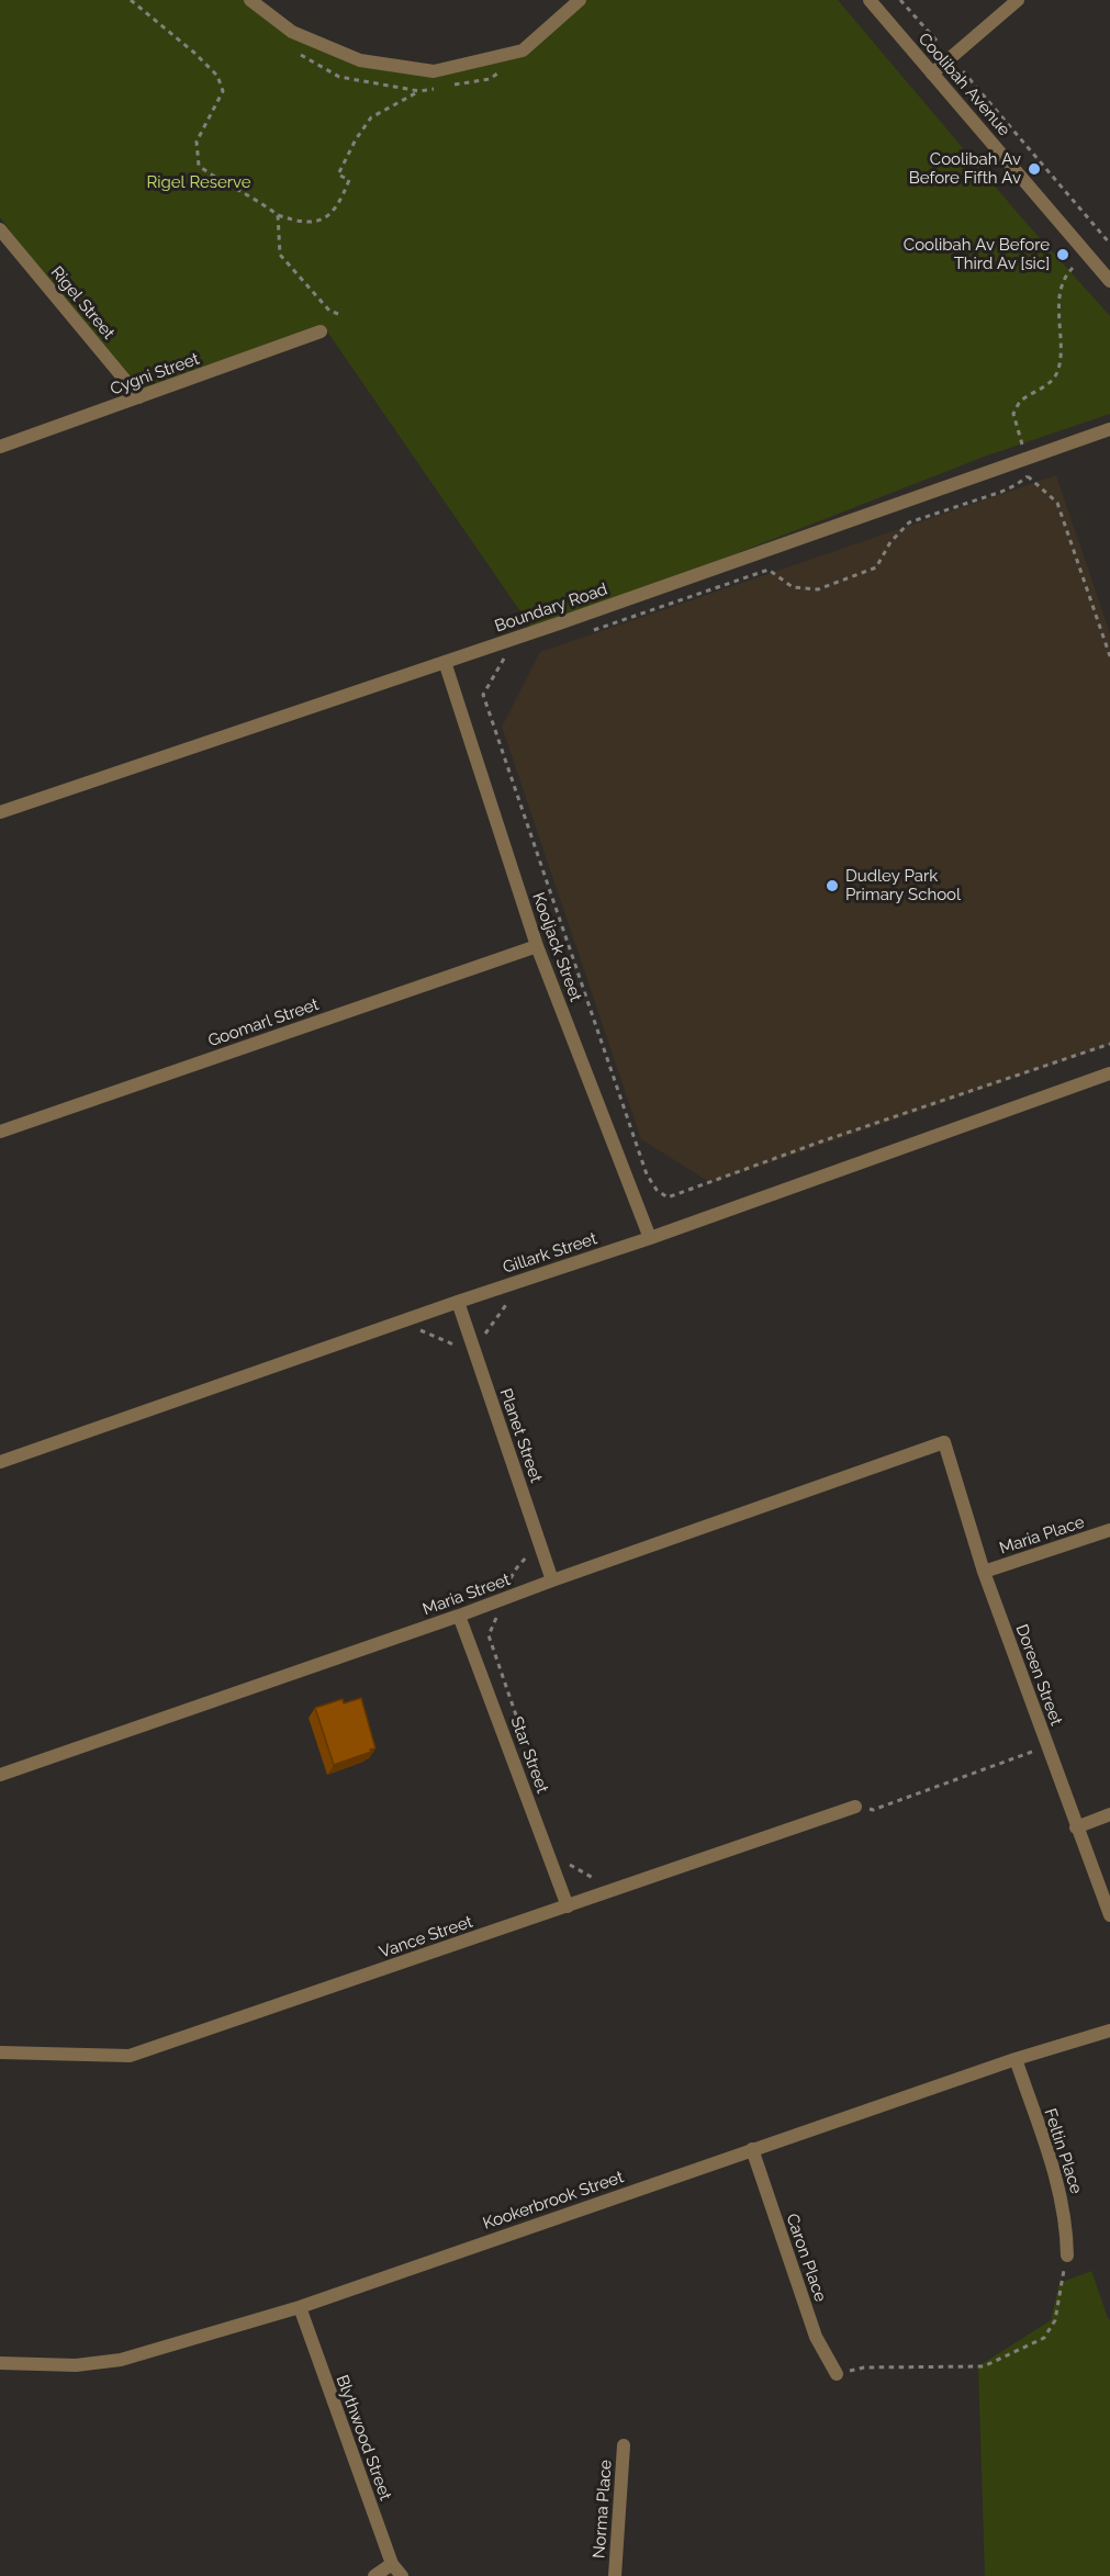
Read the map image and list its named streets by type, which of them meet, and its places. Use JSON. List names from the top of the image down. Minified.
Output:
{"streets":{"street":["Coolibah Avenue","Rigel Street","Cygni Street","Boundary Road","Kooljack Street","Goomarl Street","Gillark Street","Planet Street","Maria Place","Maria Street","Doreen Street","Star Street","Vance Street","Feltin Place","Kookerbrook Street","Caron Place","Blythwood Street","Norma Place"]},"crossings":[["Rigel Street","Cygni Street"],["Boundary Road","Kooljack Street"],["Kooljack Street","Goomarl Street"],["Kooljack Street","Gillark Street"],["Gillark Street","Planet Street"],["Planet Street","Maria Street"],["Maria Place","Doreen Street"],["Maria Street","Doreen Street"],["Maria Street","Star Street"],["Star Street","Vance Street"],["Feltin Place","Kookerbrook Street"],["Kookerbrook Street","Caron Place"],["Kookerbrook Street","Blythwood Street"]],"parks":["Rigel Reserve"],"places":["Coolibah Av Before Fifth Av","Coolibah Av Before Third Av [sic]","Dudley Park Primary School"]}
